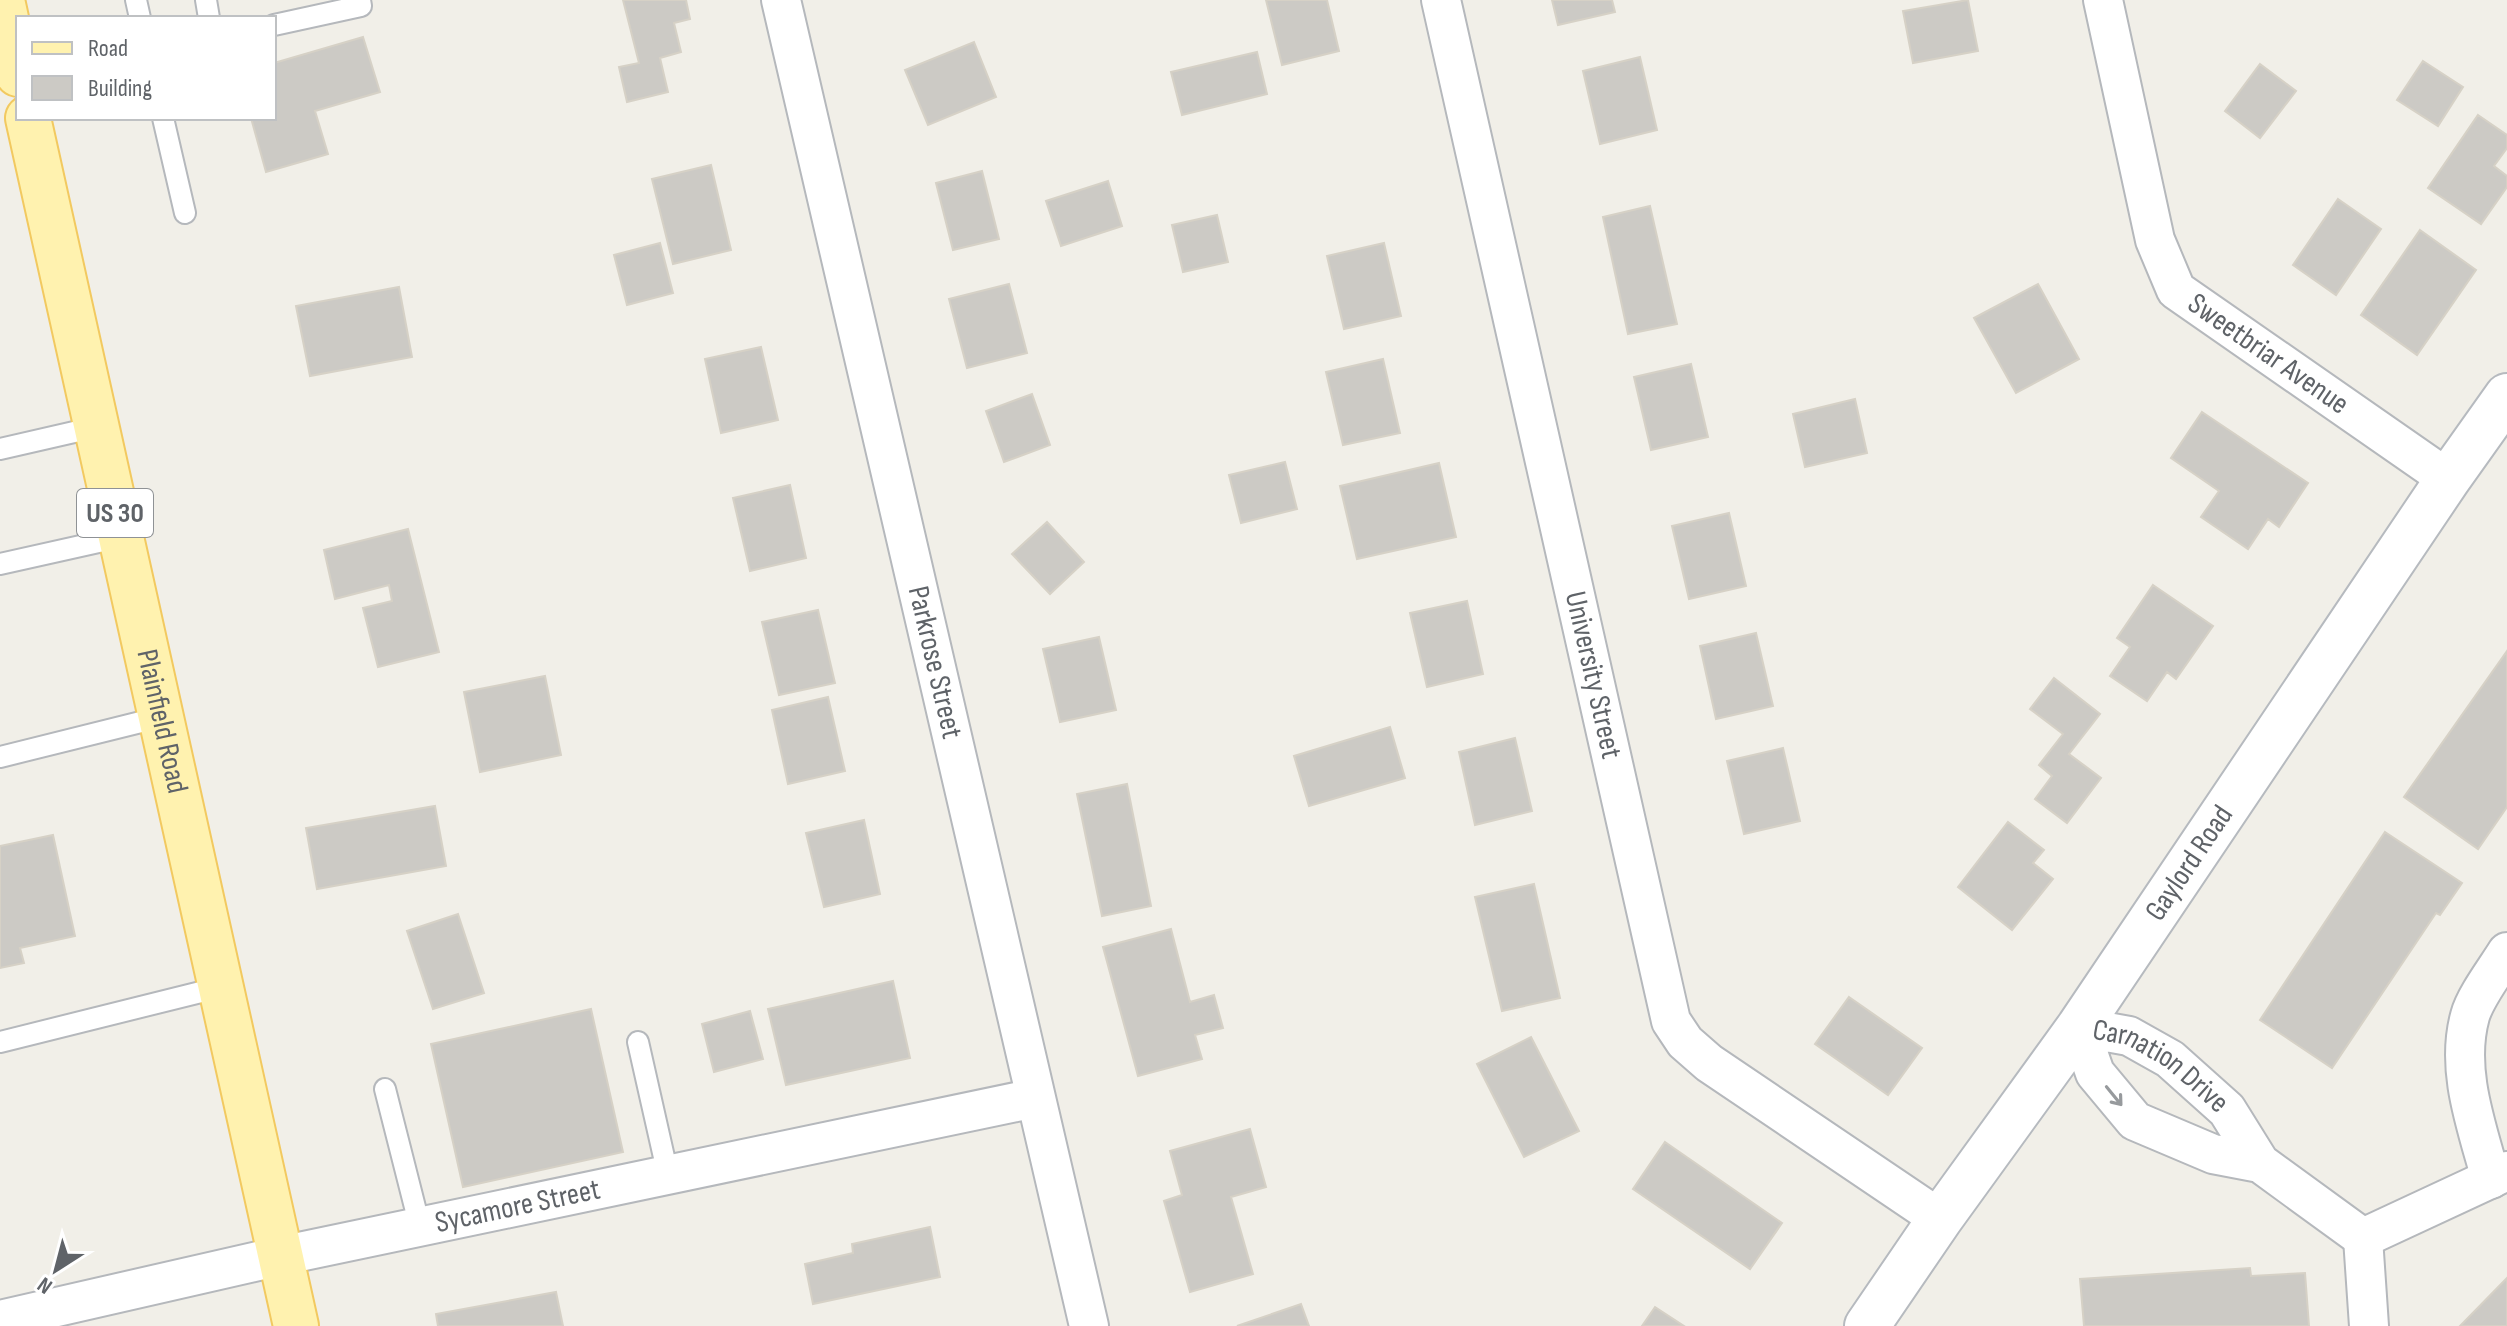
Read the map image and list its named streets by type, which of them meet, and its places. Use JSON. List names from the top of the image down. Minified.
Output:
{"streets":{"main road":["US 30","Plainfield Road"],"street":["Sweetbriar Avenue","Parkrose Street","University Street","Gaylord Road","Carnation Drive","Sycamore Street"]},"crossings":[["Sweetbriar Avenue","Gaylord Road"],["Parkrose Street","Sycamore Street"],["University Street","Gaylord Road"],["Plainfield Road","Sycamore Street"],["Gaylord Road","Carnation Drive"]],"legend":["Road","Building"],"north":"bottom left"}
